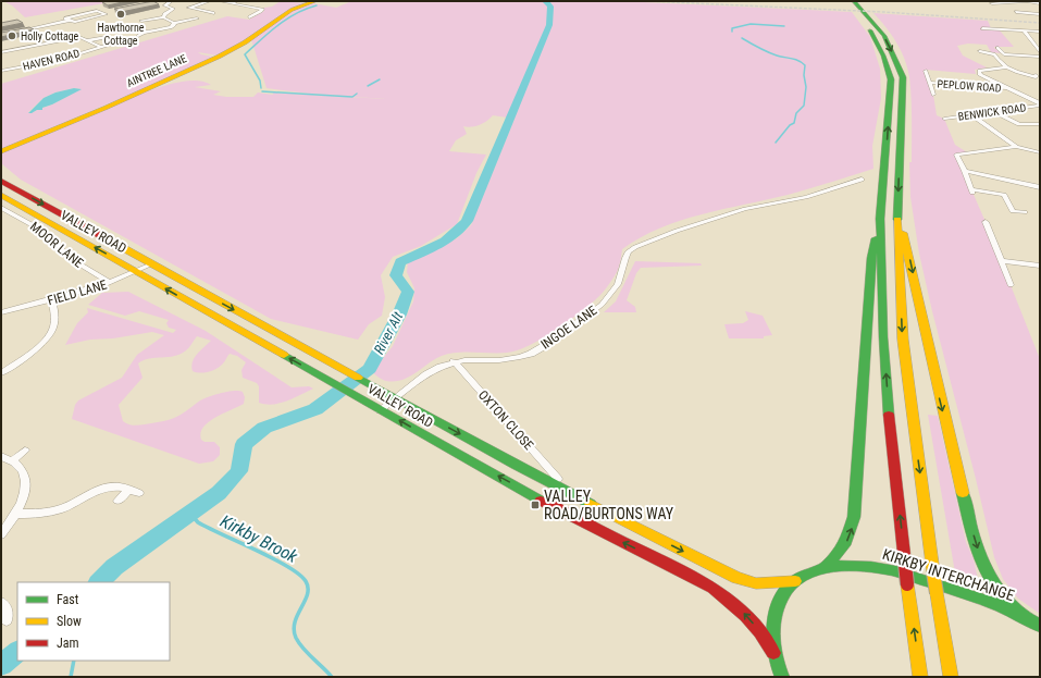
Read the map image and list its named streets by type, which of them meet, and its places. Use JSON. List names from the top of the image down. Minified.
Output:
{"streets":{"main road":["AINTREE LANE","VALLEY ROAD","KIRKBY INTERCHANGE"],"street":["HAVEN ROAD","PEPLOW ROAD","BENWICK ROAD","MOOR LANE","FIELD LANE","INGOE LANE","OXTON CLOSE"]},"crossings":[["VALLEY ROAD","FIELD LANE"],["VALLEY ROAD","INGOE LANE"],["VALLEY ROAD","KIRKBY INTERCHANGE"],["MOOR LANE","FIELD LANE"],["INGOE LANE","OXTON CLOSE"]],"water":["River Alt","Kirkby Brook"],"places":{"other":["Hawthorne Cottage","Holly Cottage"],"transit":["VALLEY ROAD/BURTONS WAY"]},"legend":["Fast","Slow","Jam"]}
